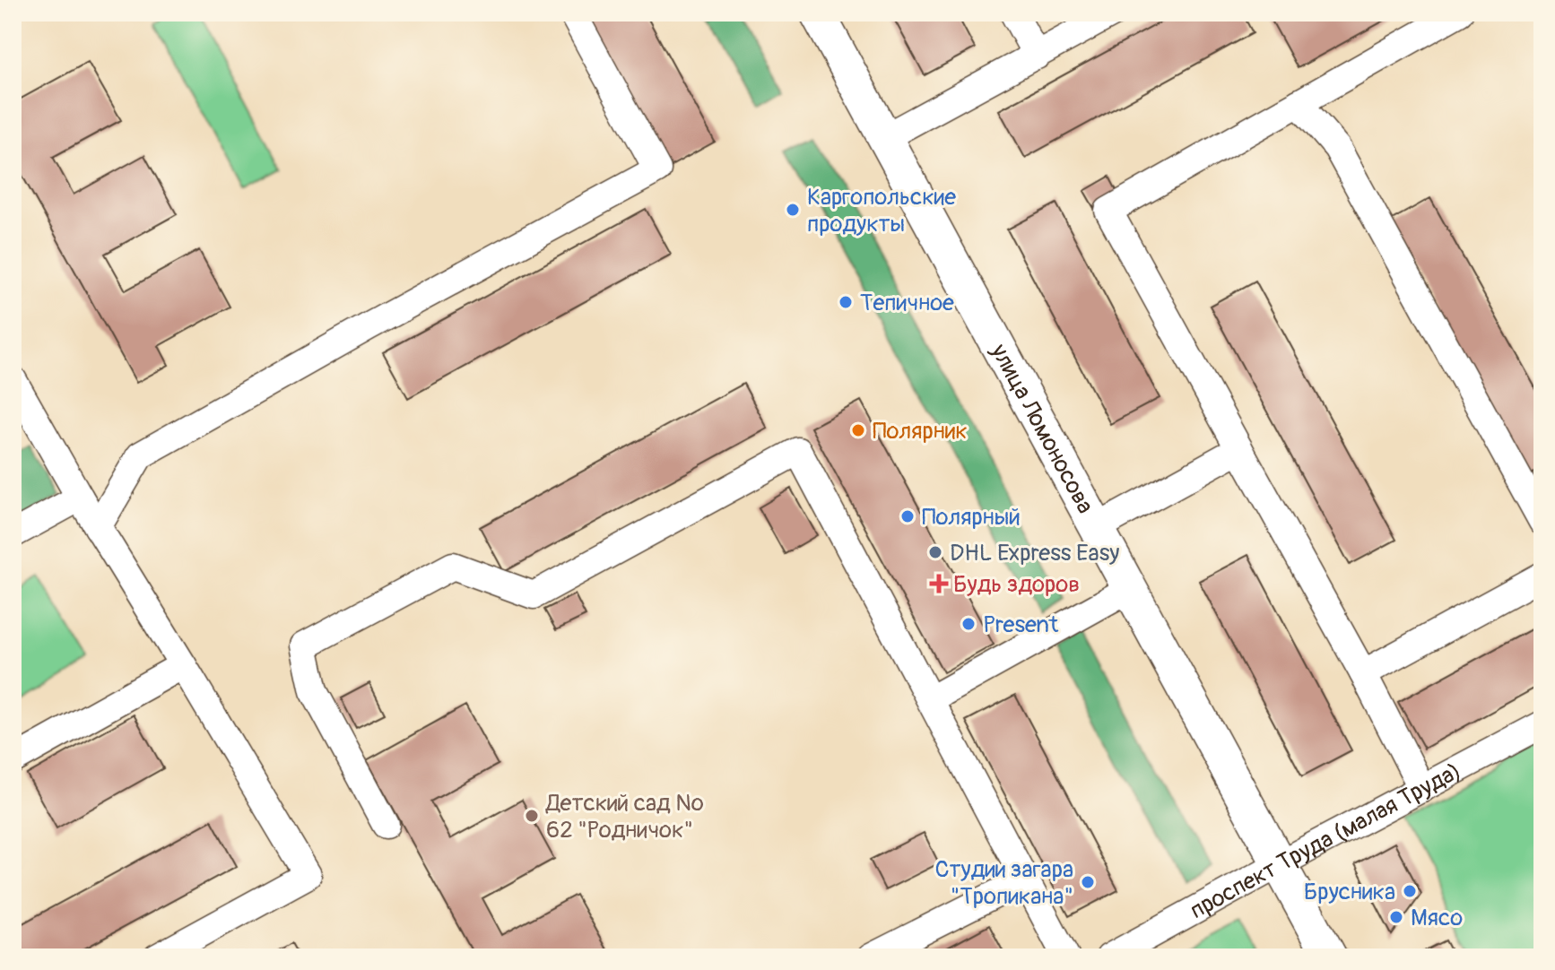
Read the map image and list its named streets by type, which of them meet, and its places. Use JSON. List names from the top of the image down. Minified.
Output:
{"streets":{"main road":["улица Ломоносова"],"street":["проспект Труда (малая Труда)"]},"crossings":[["улица Ломоносова","проспект Труда (малая Труда)"]],"places":{"other":["Каргопольские продукты","Тепичное","Полярник","Полярный","DHL Express Easy","Present","Детский сад № 62 \"Родничок\"","Студии загара \"Тропикана\"","Брусника","Мясо"],"health":["Будь здоров"]}}
